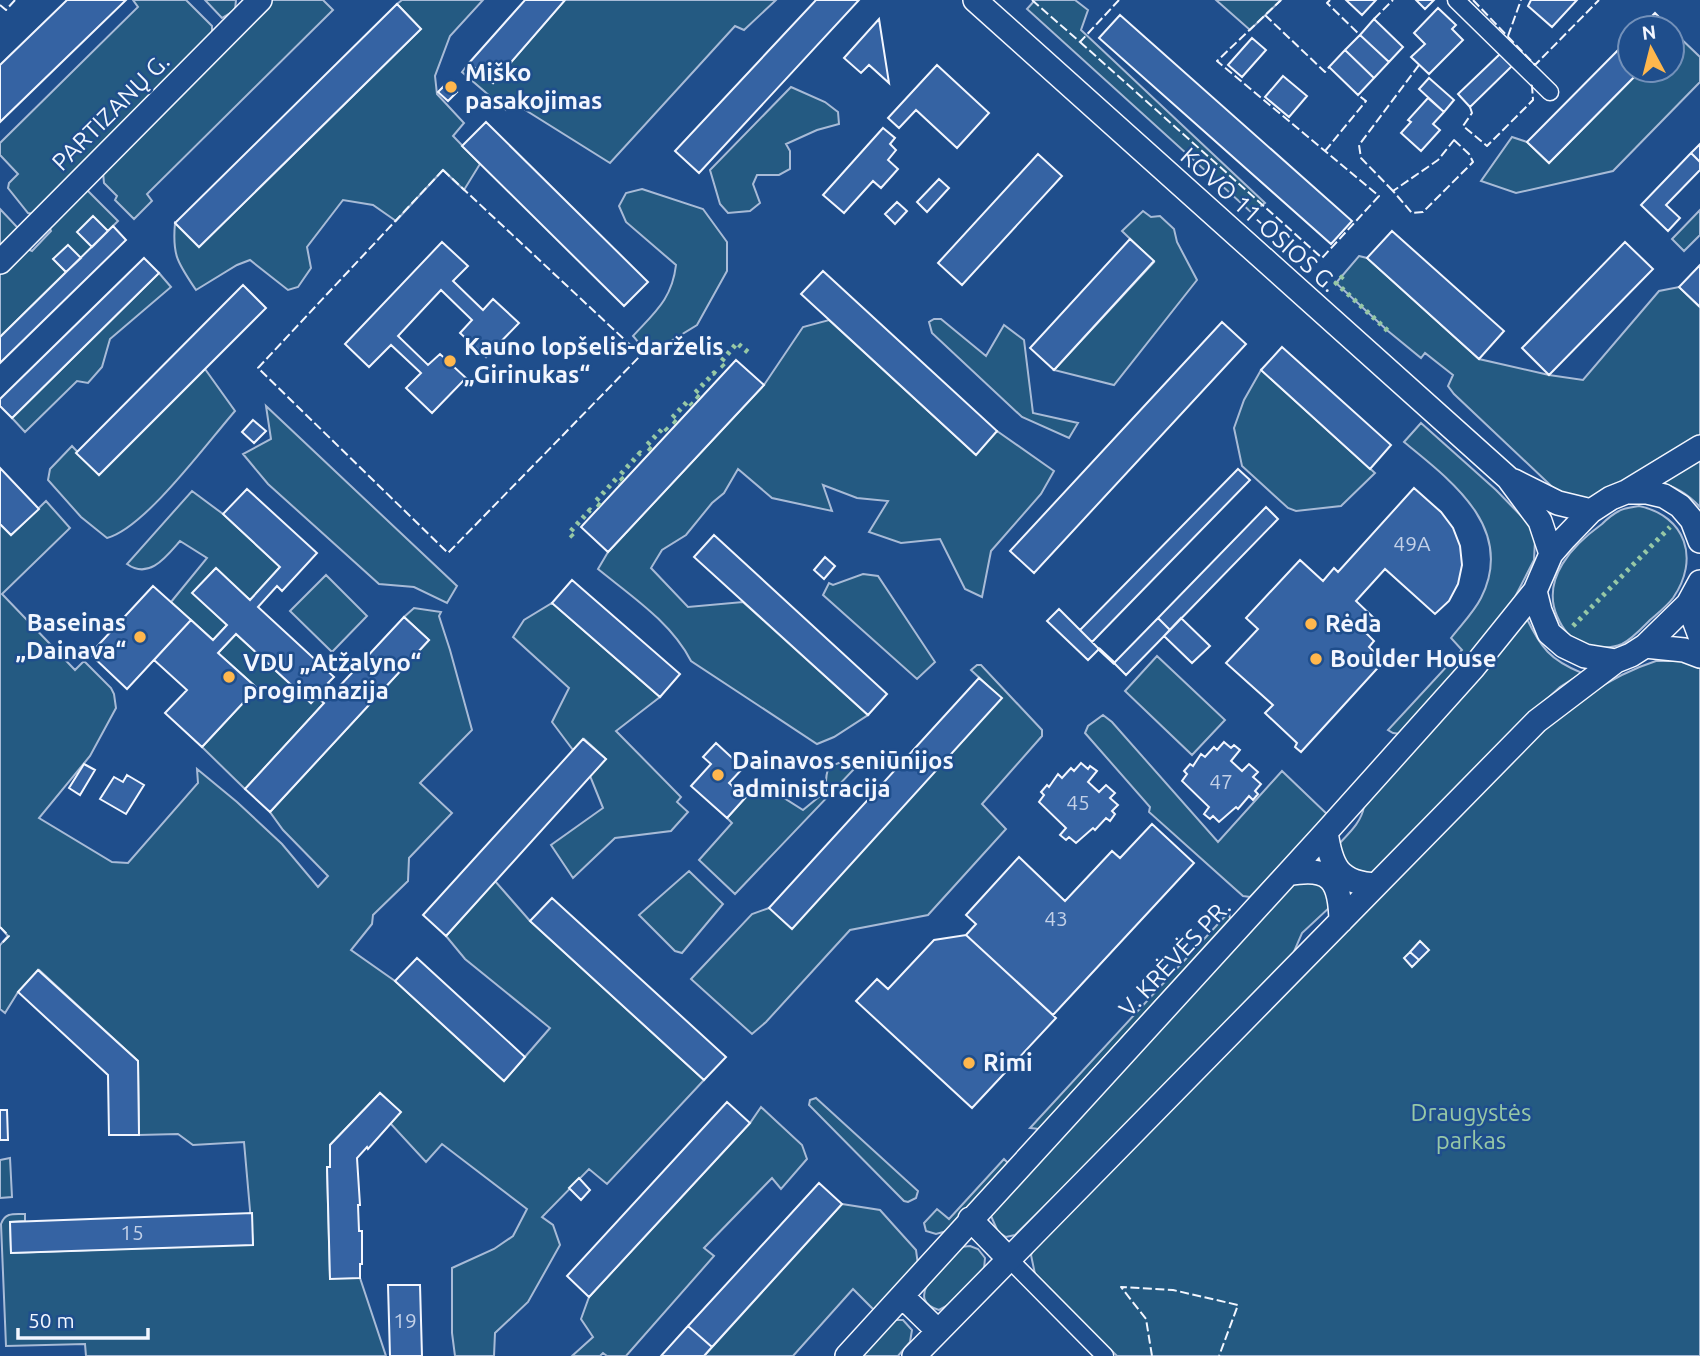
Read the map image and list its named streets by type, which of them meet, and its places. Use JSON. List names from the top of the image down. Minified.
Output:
{"streets":{"main road":["PARTIZANŲ G.","KOVO 11-OSIOS G.","V. KRĖVĖS PR."]},"crossings":[["KOVO 11-OSIOS G.","V. KRĖVĖS PR."]],"parks":["Draugystės parkas"],"places":["Miško pasakojimas","Kauno lopšelis-darželis „Girinukas“","Rėda","Baseinas „Dainava“","Boulder House","VDU „Atžalyno“ progimnazija","Dainavos seniūnijos administracija","Rimi"],"house_numbers":["49A","47","45","43","15","19"],"scale_bar":"50 m","north":"top"}
